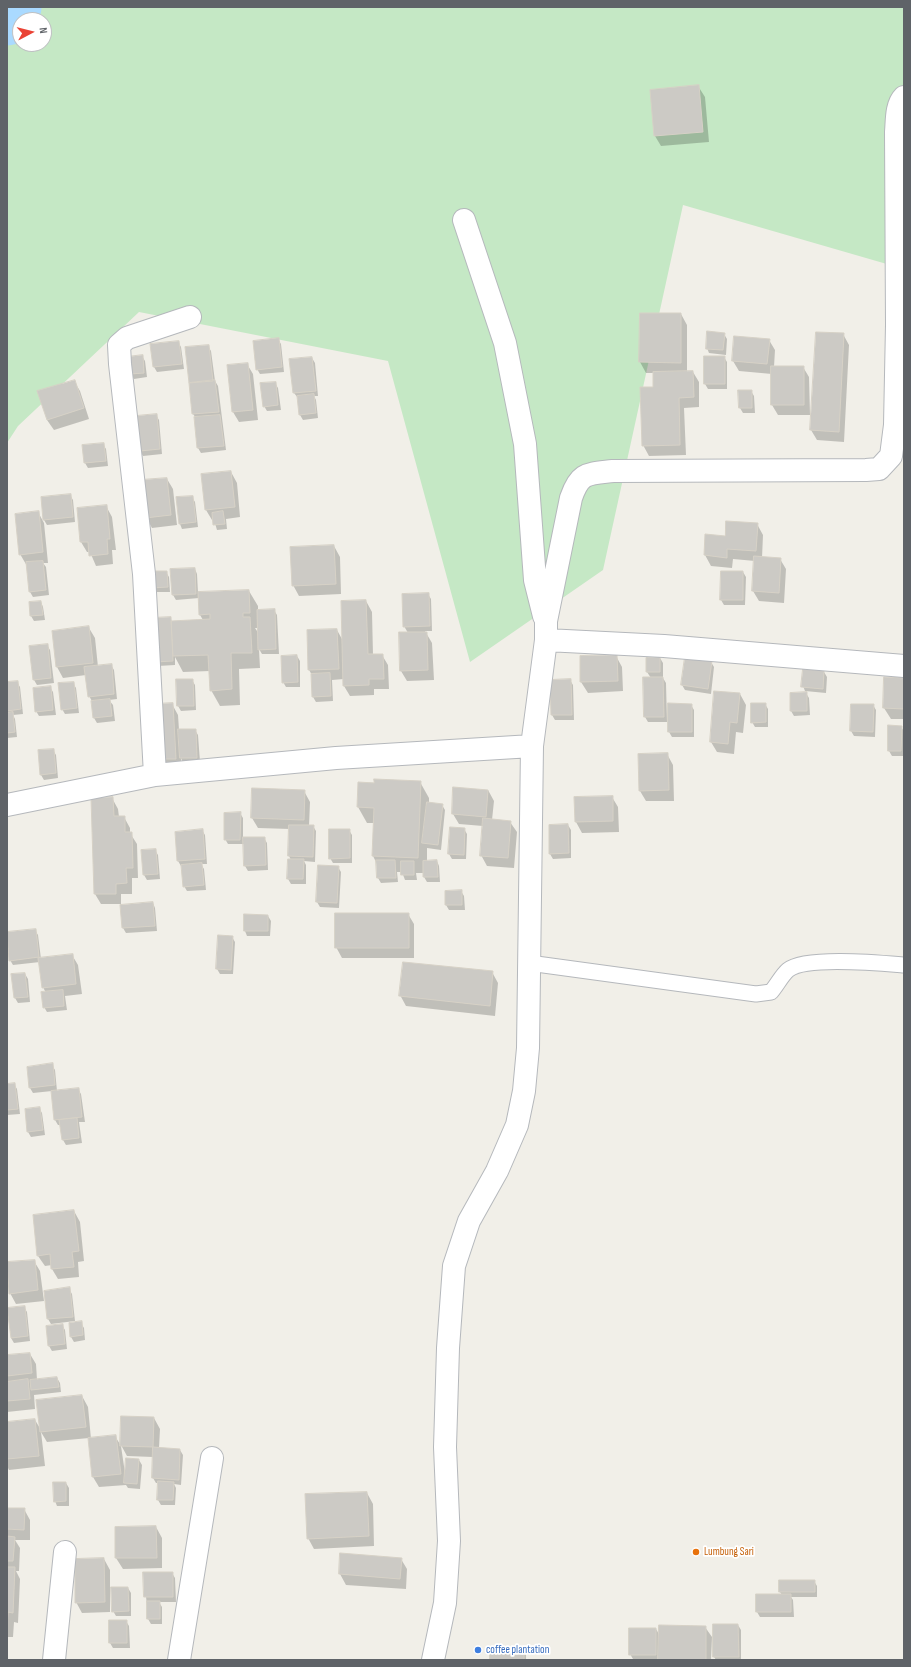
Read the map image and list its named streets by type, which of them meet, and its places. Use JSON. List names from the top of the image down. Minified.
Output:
{"places":["Lumbung Sari","coffee plantation"],"north":"right"}
